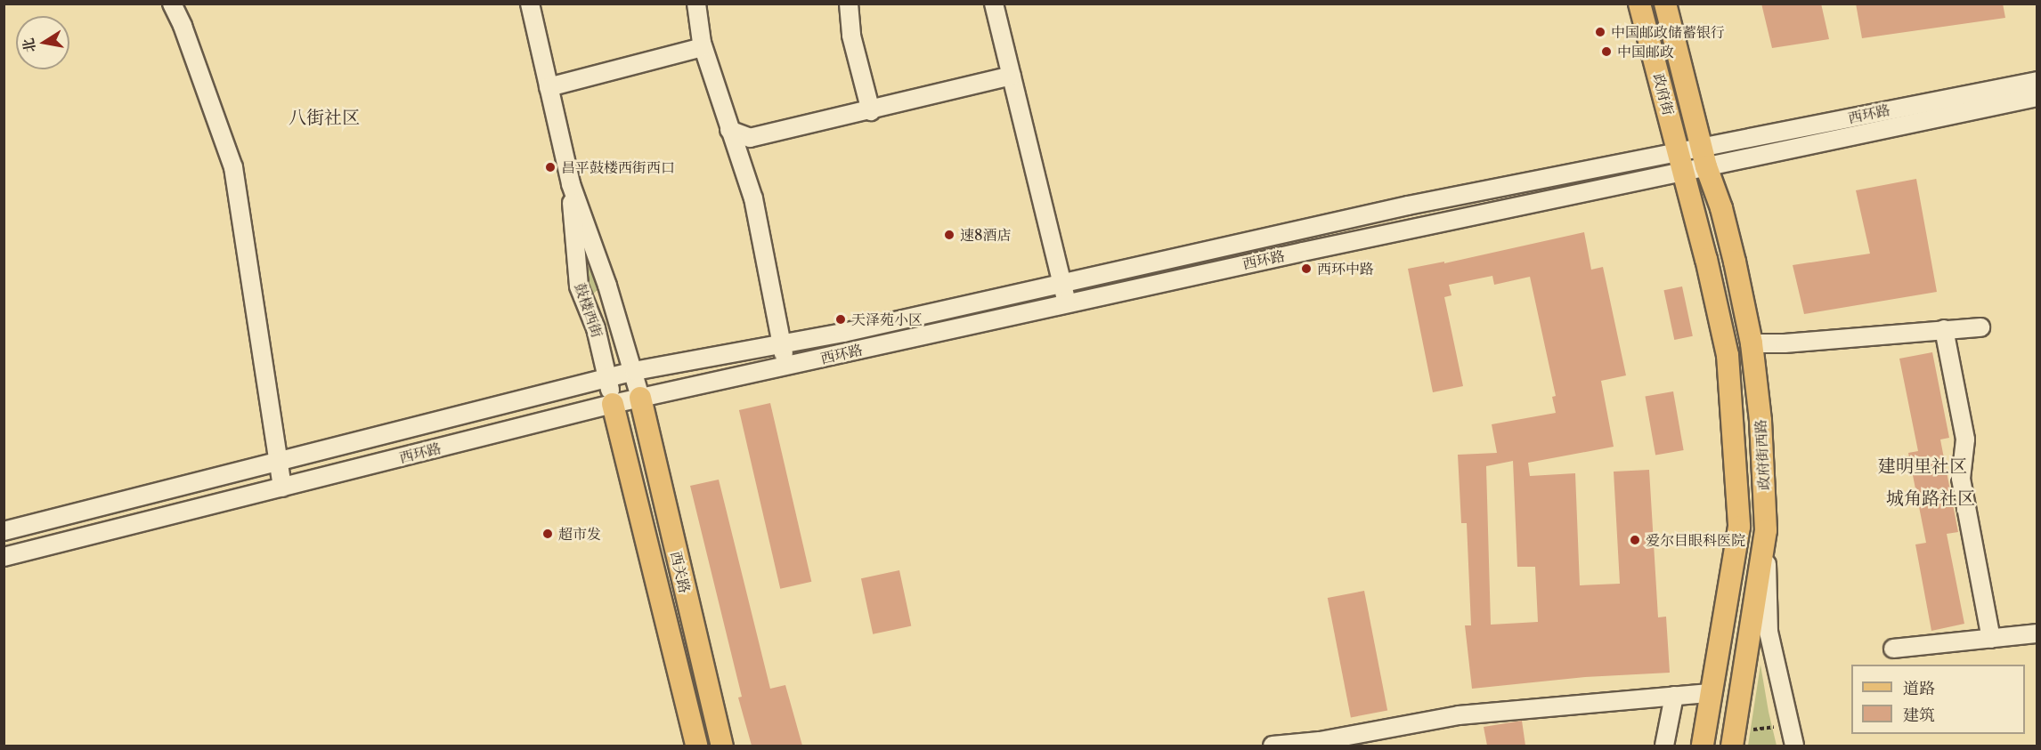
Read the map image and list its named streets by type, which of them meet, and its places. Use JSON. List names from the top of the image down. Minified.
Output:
{"streets":{"main road":["政府街","政府街西路","西关路"],"street":["西环路","鼓楼西街"]},"crossings":[["政府街","西环路"],["政府街","政府街西路"],["西环路","鼓楼西街"],["西环路","政府街西路"],["西环路","西关路"],["鼓楼西街","西关路"]],"districts":["八街社区","建明里社区","城角路社区"],"places":["中国邮政储蓄银行","中国邮政","昌平鼓楼西街西口","速8酒店","西环中路","天泽苑小区","超市发","爱尔目眼科医院"],"legend":["道路","建筑"],"north":"left"}
